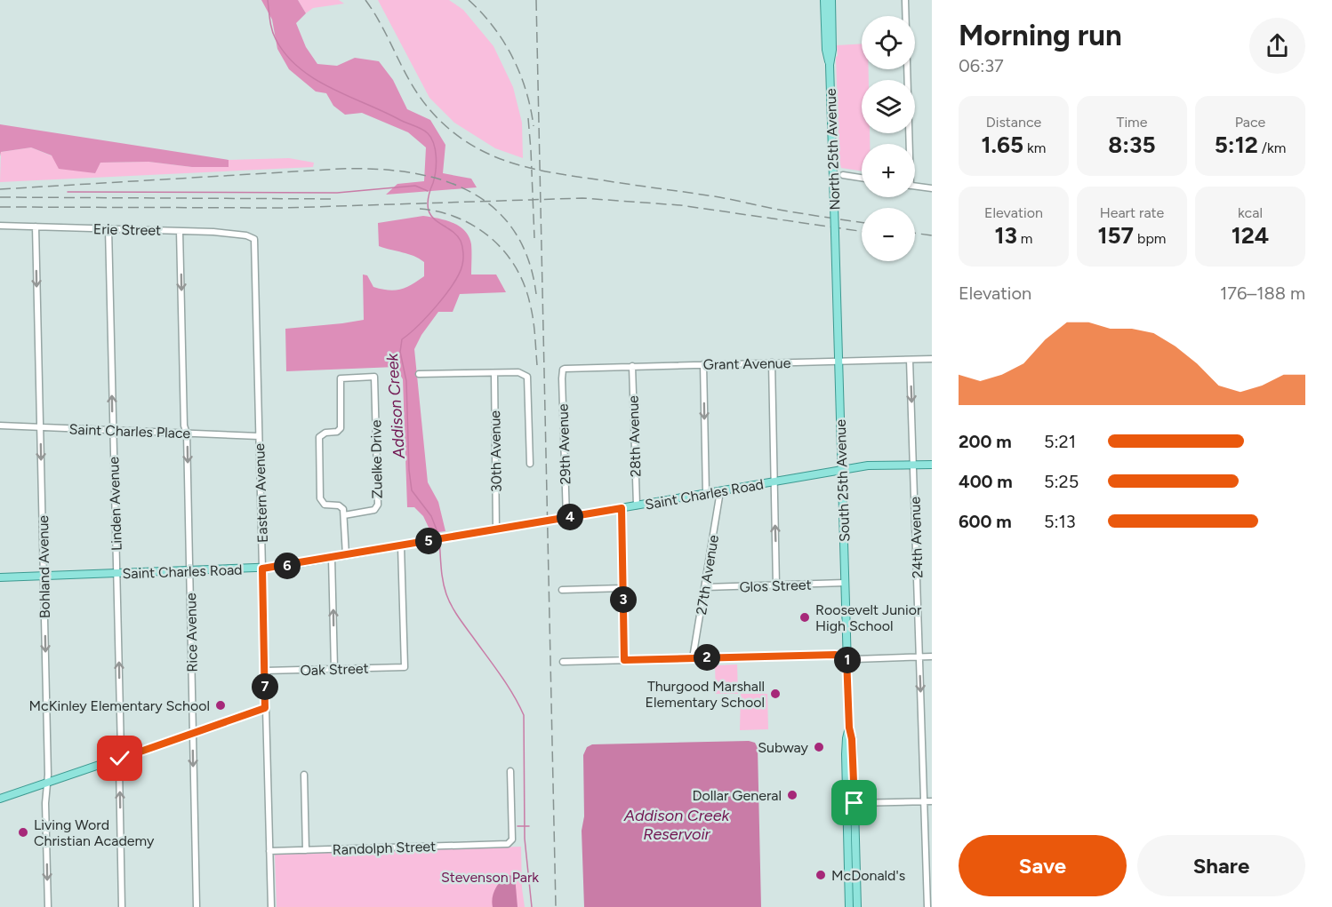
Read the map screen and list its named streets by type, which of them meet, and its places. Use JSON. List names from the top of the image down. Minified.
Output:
{"streets":{"main road":["North 25th Avenue","South 25th Avenue","Eastern Avenue","Saint Charles Road"],"street":["Erie Street","Grant Avenue","Saint Charles Place","28th Avenue","29th Avenue","30th Avenue","Zuelke Drive","Linden Avenue","24th Avenue","Bohland Avenue","27th Avenue","Glos Street","Rice Avenue","Oak Street","Randolph Street"]},"crossings":[["North 25th Avenue","South 25th Avenue"],["Erie Street","Eastern Avenue"],["Erie Street","Linden Avenue"],["Erie Street","Bohland Avenue"],["Erie Street","Rice Avenue"],["Grant Avenue","28th Avenue"],["Grant Avenue","29th Avenue"],["Grant Avenue","South 25th Avenue"],["Grant Avenue","24th Avenue"],["Saint Charles Place","Eastern Avenue"],["Saint Charles Place","Linden Avenue"],["Saint Charles Place","Bohland Avenue"],["Saint Charles Place","Rice Avenue"],["28th Avenue","Saint Charles Road"],["29th Avenue","Saint Charles Road"],["30th Avenue","Saint Charles Road"],["South 25th Avenue","Saint Charles Road"],["South 25th Avenue","Glos Street"],["Eastern Avenue","Saint Charles Road"],["Eastern Avenue","Oak Street"],["Eastern Avenue","Randolph Street"],["Saint Charles Road","Linden Avenue"],["Saint Charles Road","24th Avenue"],["Saint Charles Road","Bohland Avenue"],["Saint Charles Road","27th Avenue"],["Saint Charles Road","Rice Avenue"],["Saint Charles Road","Oak Street"],["27th Avenue","Glos Street"]],"one_way":["Linden Avenue","24th Avenue","Bohland Avenue","Rice Avenue"],"water":["Addison Creek","Addison Creek Reservoir"],"parks":["Stevenson Park"],"places":["Roosevelt Junior High School","Thurgood Marshall Elementary School","McKinley Elementary School","Subway","Dollar General","Living Word Christian Academy","McDonald's"],"page":{"heading":["Morning run","06:37"],"map_buttons":["+","−"],"stats":[["Distance","1.65 km"],["Time","8:35"],["Pace","5:12 /km"],["Elevation","13 m"],["Heart rate","157 bpm"],["kcal","124"]],"chart":["Elevation","176–188 m"],"list":[{"name":"200 m","note":"5:21"},{"name":"400 m","note":"5:25"},{"name":"600 m","note":"5:13"}],"pins":["4","5","6","3","2","1","7"],"buttons":["Save","Share"]}}
